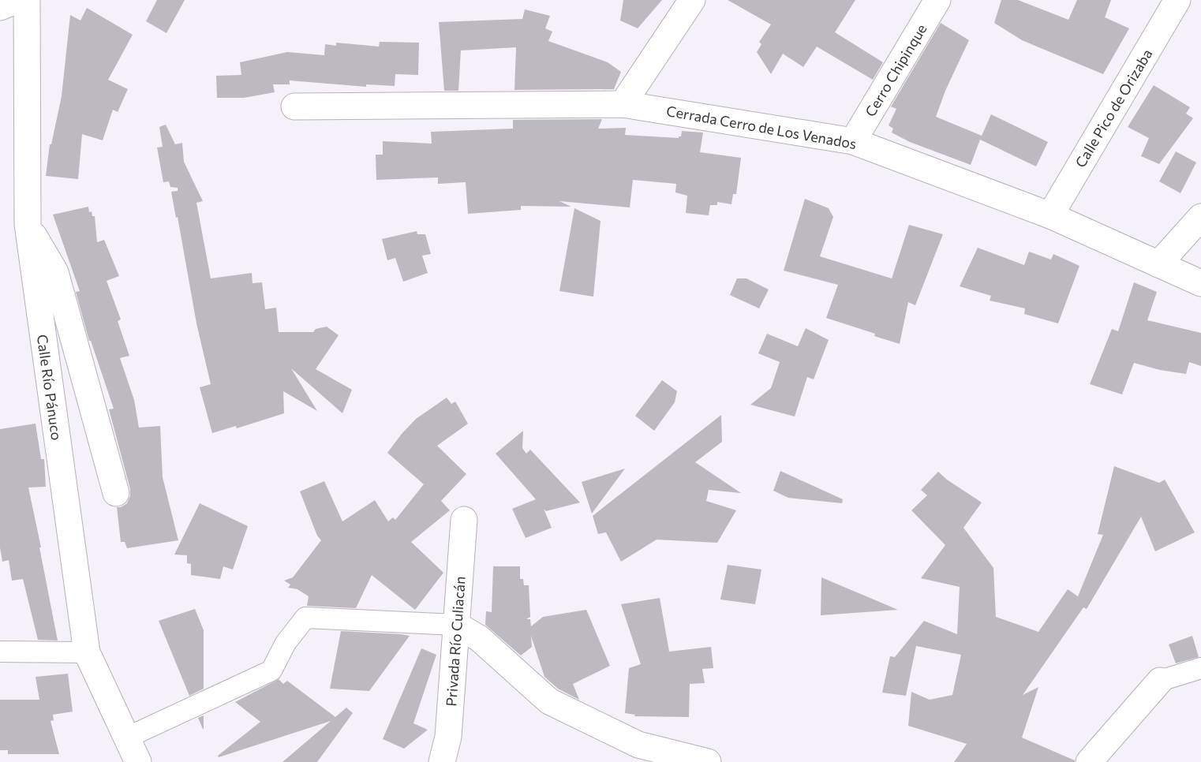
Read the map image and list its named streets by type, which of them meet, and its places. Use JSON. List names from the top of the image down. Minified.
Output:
{"streets":{"street":["Cerro Chipinque","Calle Pico de Orizaba","Cerrada Cerro de Los Venados","Calle Río Pánuco","Privada Río Culiacán"]},"crossings":[["Cerro Chipinque","Cerrada Cerro de Los Venados"],["Calle Pico de Orizaba","Cerrada Cerro de Los Venados"]]}
